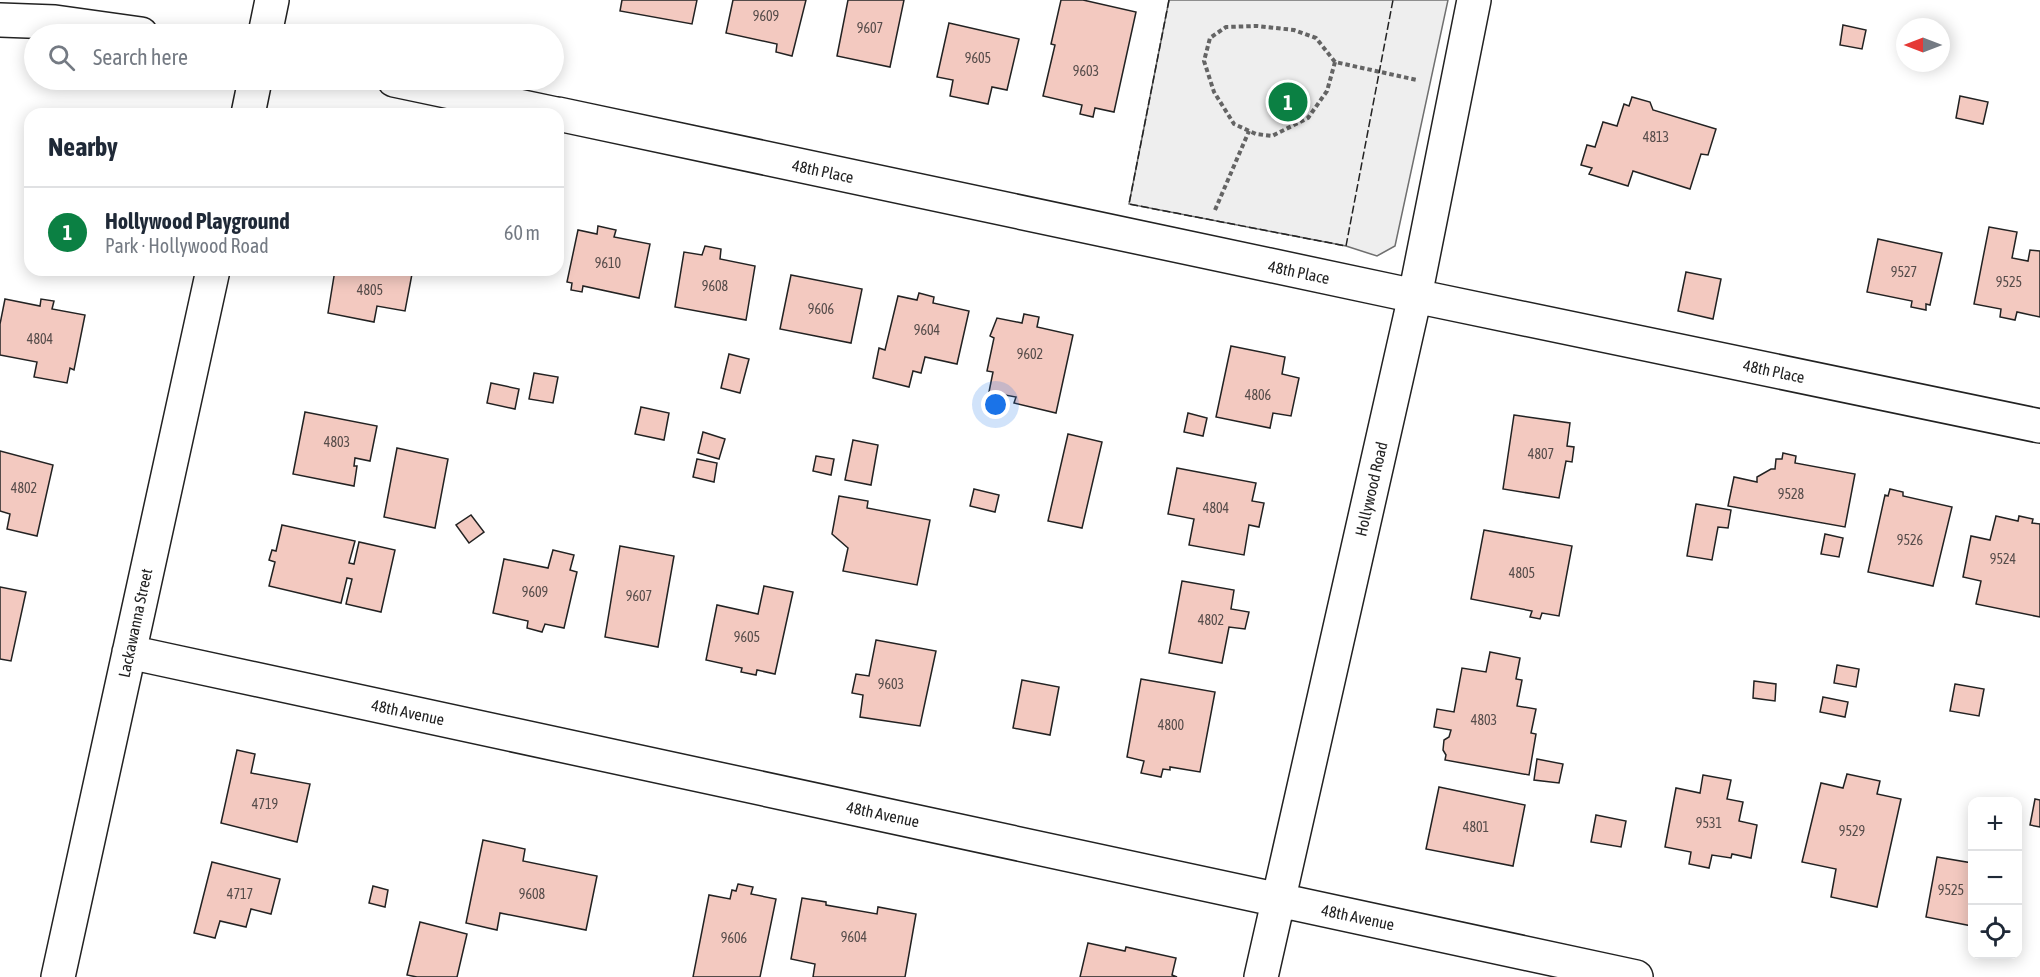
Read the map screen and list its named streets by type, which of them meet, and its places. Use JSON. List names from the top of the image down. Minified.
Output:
{"streets":{"street":["48th Place","Hollywood Road","Lackawanna Street","48th Avenue"]},"crossings":[["48th Place","Hollywood Road"],["Hollywood Road","48th Avenue"],["Lackawanna Street","48th Avenue"]],"house_numbers":["9609","9607","9605","9603","4813","9610","9527","9525","9608","4805","9606","9604","4804","9602","4806","4803","4807","4802","9528","4804","9526","9524","4805","9609","9607","4802","9605","9603","4803","4800","4719","9531","4801","9529","9525","4717","9608","9604","9606"],"north":"left","page":{"search":"Search here","pins":"1","heading":"Nearby","list":[{"mark":"1","name":"Hollywood Playground","note":"Park · Hollywood Road","value":"60 m"}],"map_buttons":["+","−"]}}
